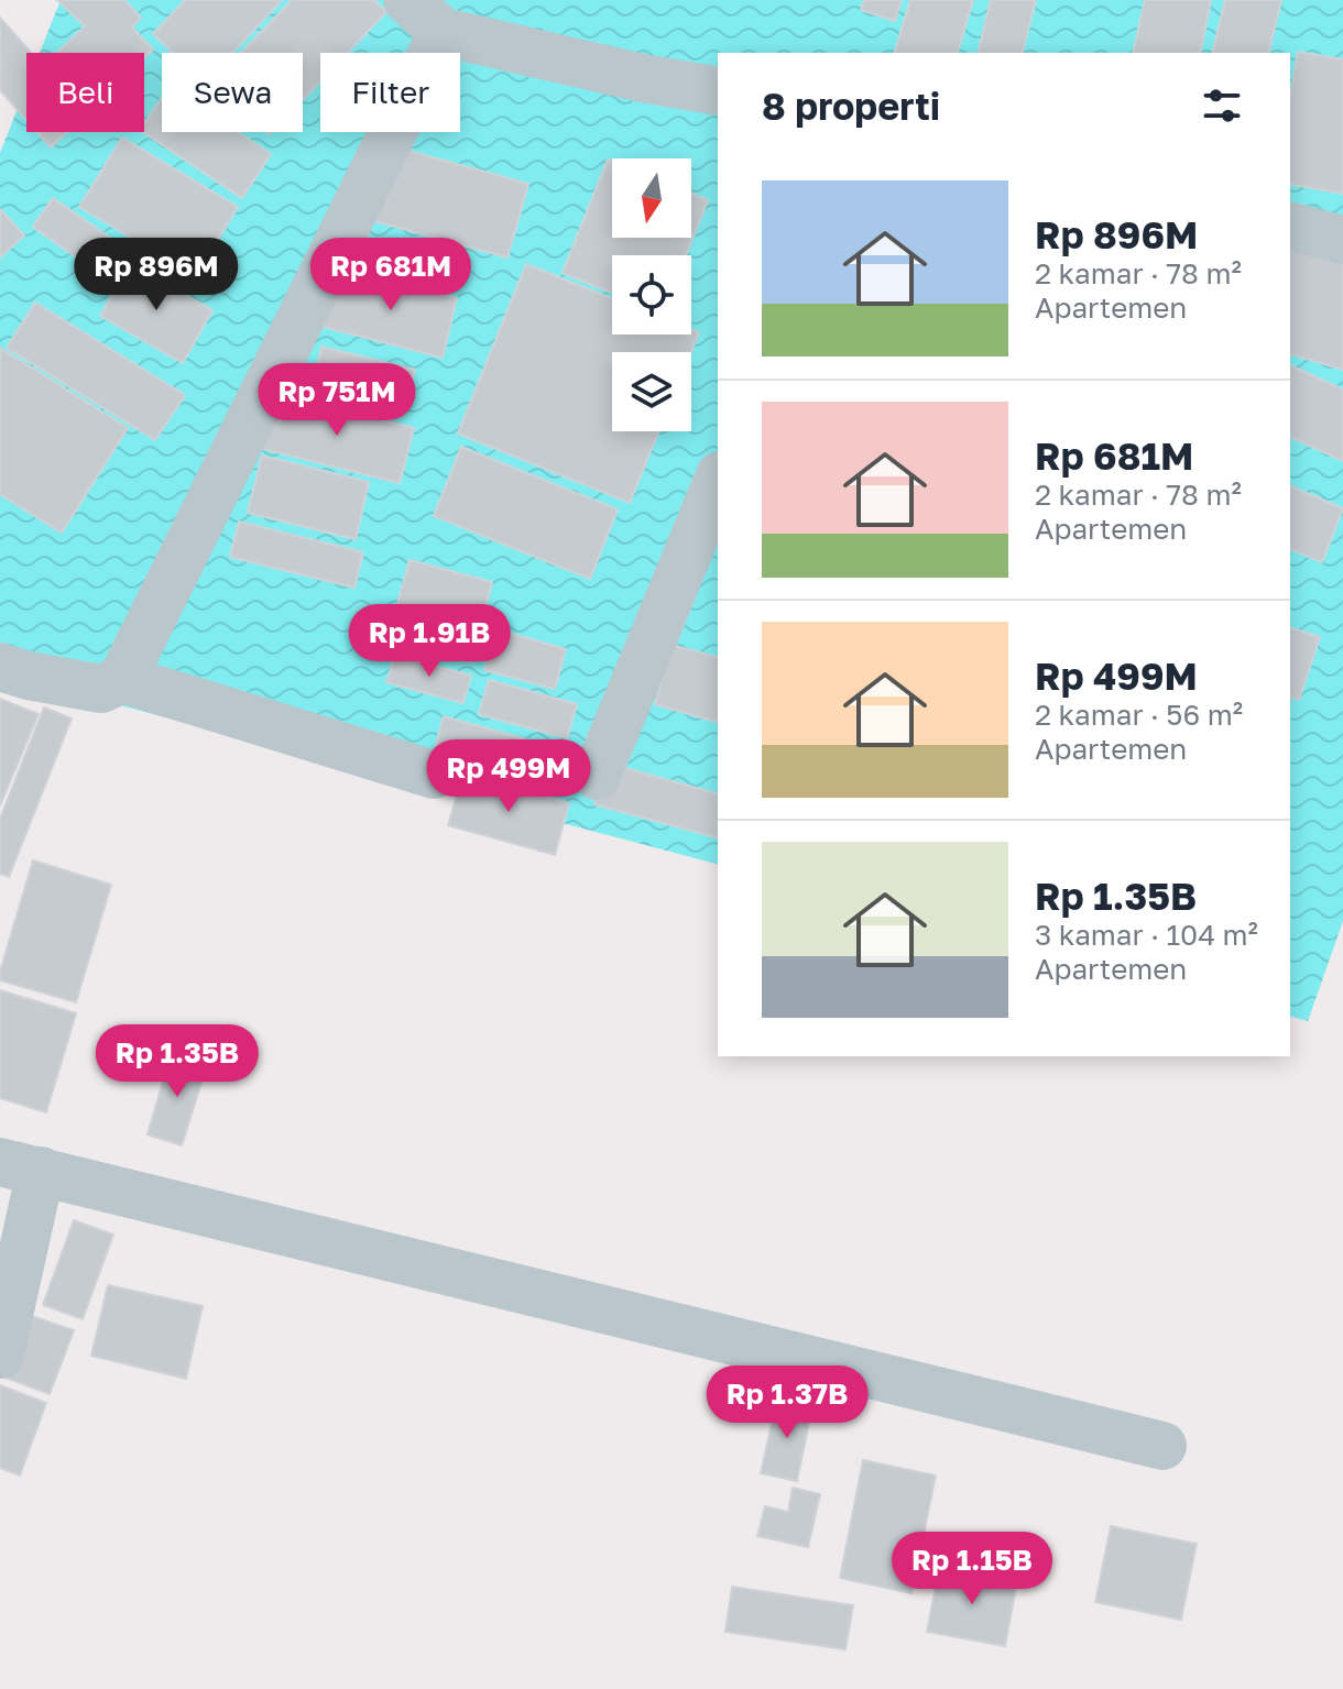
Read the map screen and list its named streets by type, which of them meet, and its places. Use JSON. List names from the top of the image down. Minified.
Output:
{"north":"bottom","page":{"chip":["Beli","Sewa","Filter"],"heading":"8 properti","list":[{"name":"Rp 896M","note":"2 kamar · 78 m² · Apartemen"},{"name":"Rp 681M","note":"2 kamar · 78 m² · Apartemen"},{"name":"Rp 499M","note":"2 kamar · 56 m² · Apartemen"},{"name":"Rp 1.35B","note":"3 kamar · 104 m² · Apartemen"}],"price":["Rp 896M","Rp 681M","Rp 751M","Rp 1.91B","Rp 499M","Rp 1.35B","Rp 1.37B","Rp 1.15B"]}}
